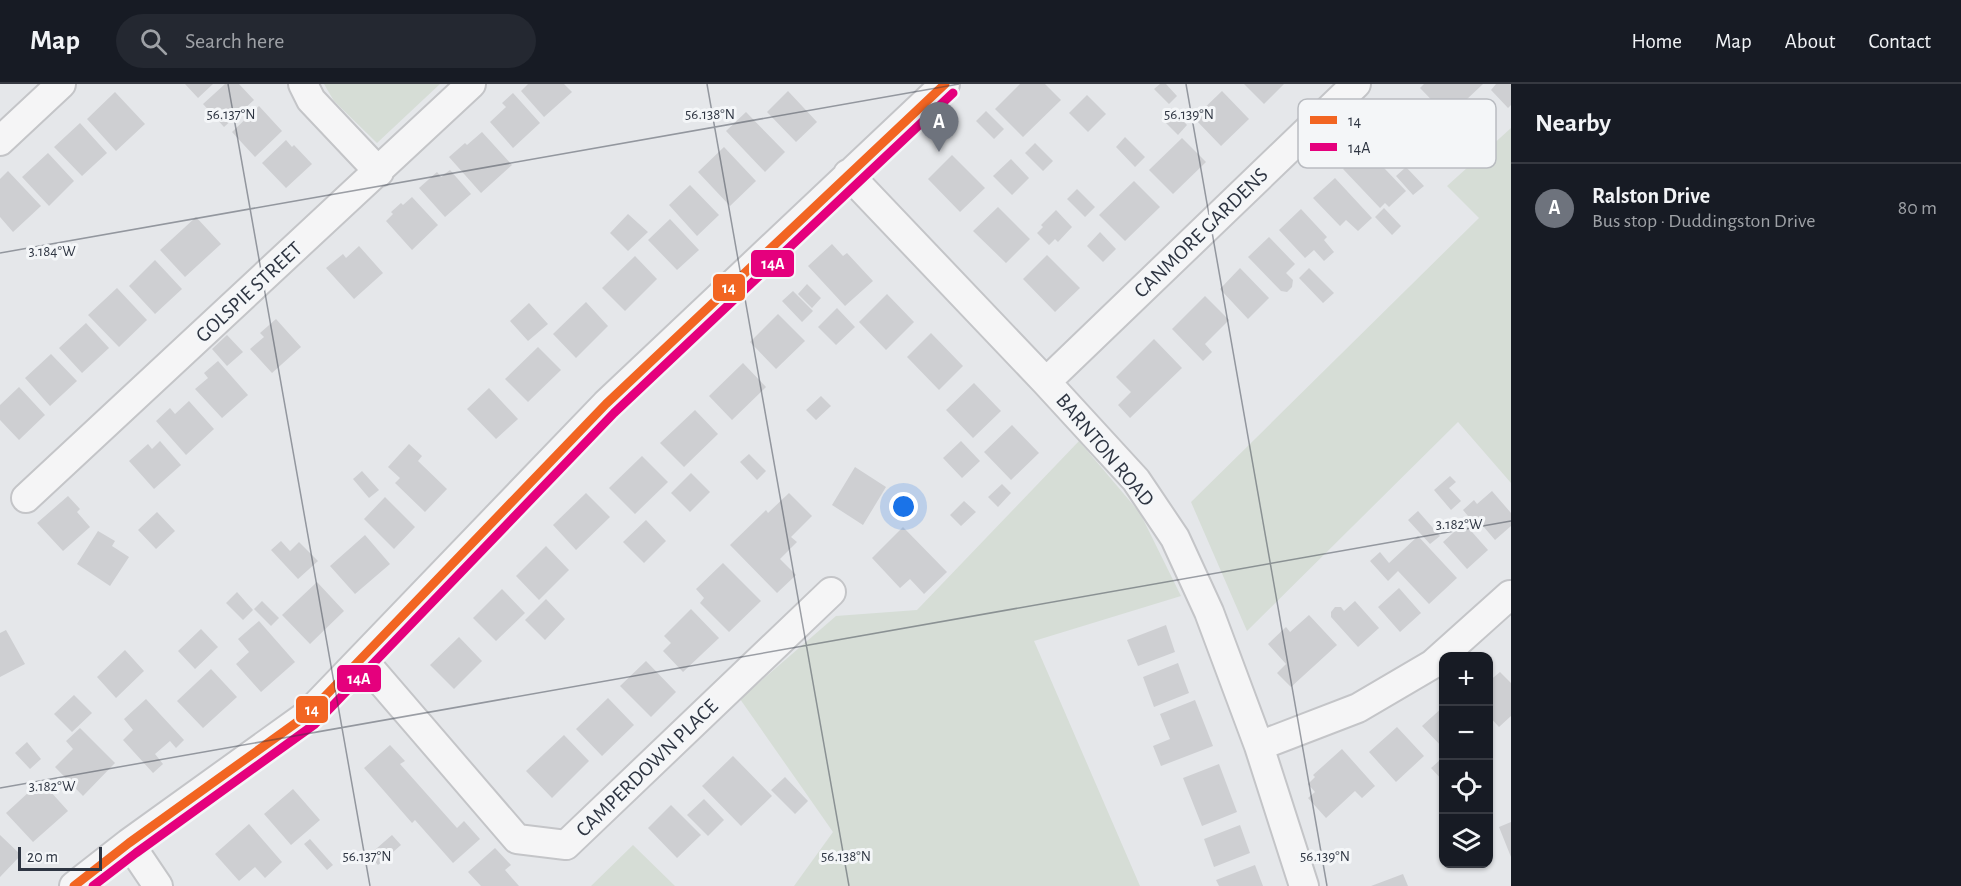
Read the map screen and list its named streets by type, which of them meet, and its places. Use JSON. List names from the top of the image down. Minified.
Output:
{"streets":{"street":["CANMORE GARDENS","GOLSPIE STREET","BARNTON ROAD","CAMPERDOWN PLACE"]},"crossings":[["CANMORE GARDENS","BARNTON ROAD"]],"lines":["transit line 14","transit line 14A"],"legend":["14","14A"],"scale_bar":"20 m","page":{"header":"Map","search":"Search here","nav":["Home","Map","About","Contact"],"heading":"Nearby","pins":"A","list":[{"mark":"A","name":"Ralston Drive","note":"Bus stop · Duddingston Drive","value":"80 m"}],"map_buttons":["+","−"],"scale":"20 m"},"coordinates":["56.137°N","56.138°N","56.139°N","3.184°W","3.182°W"]}
